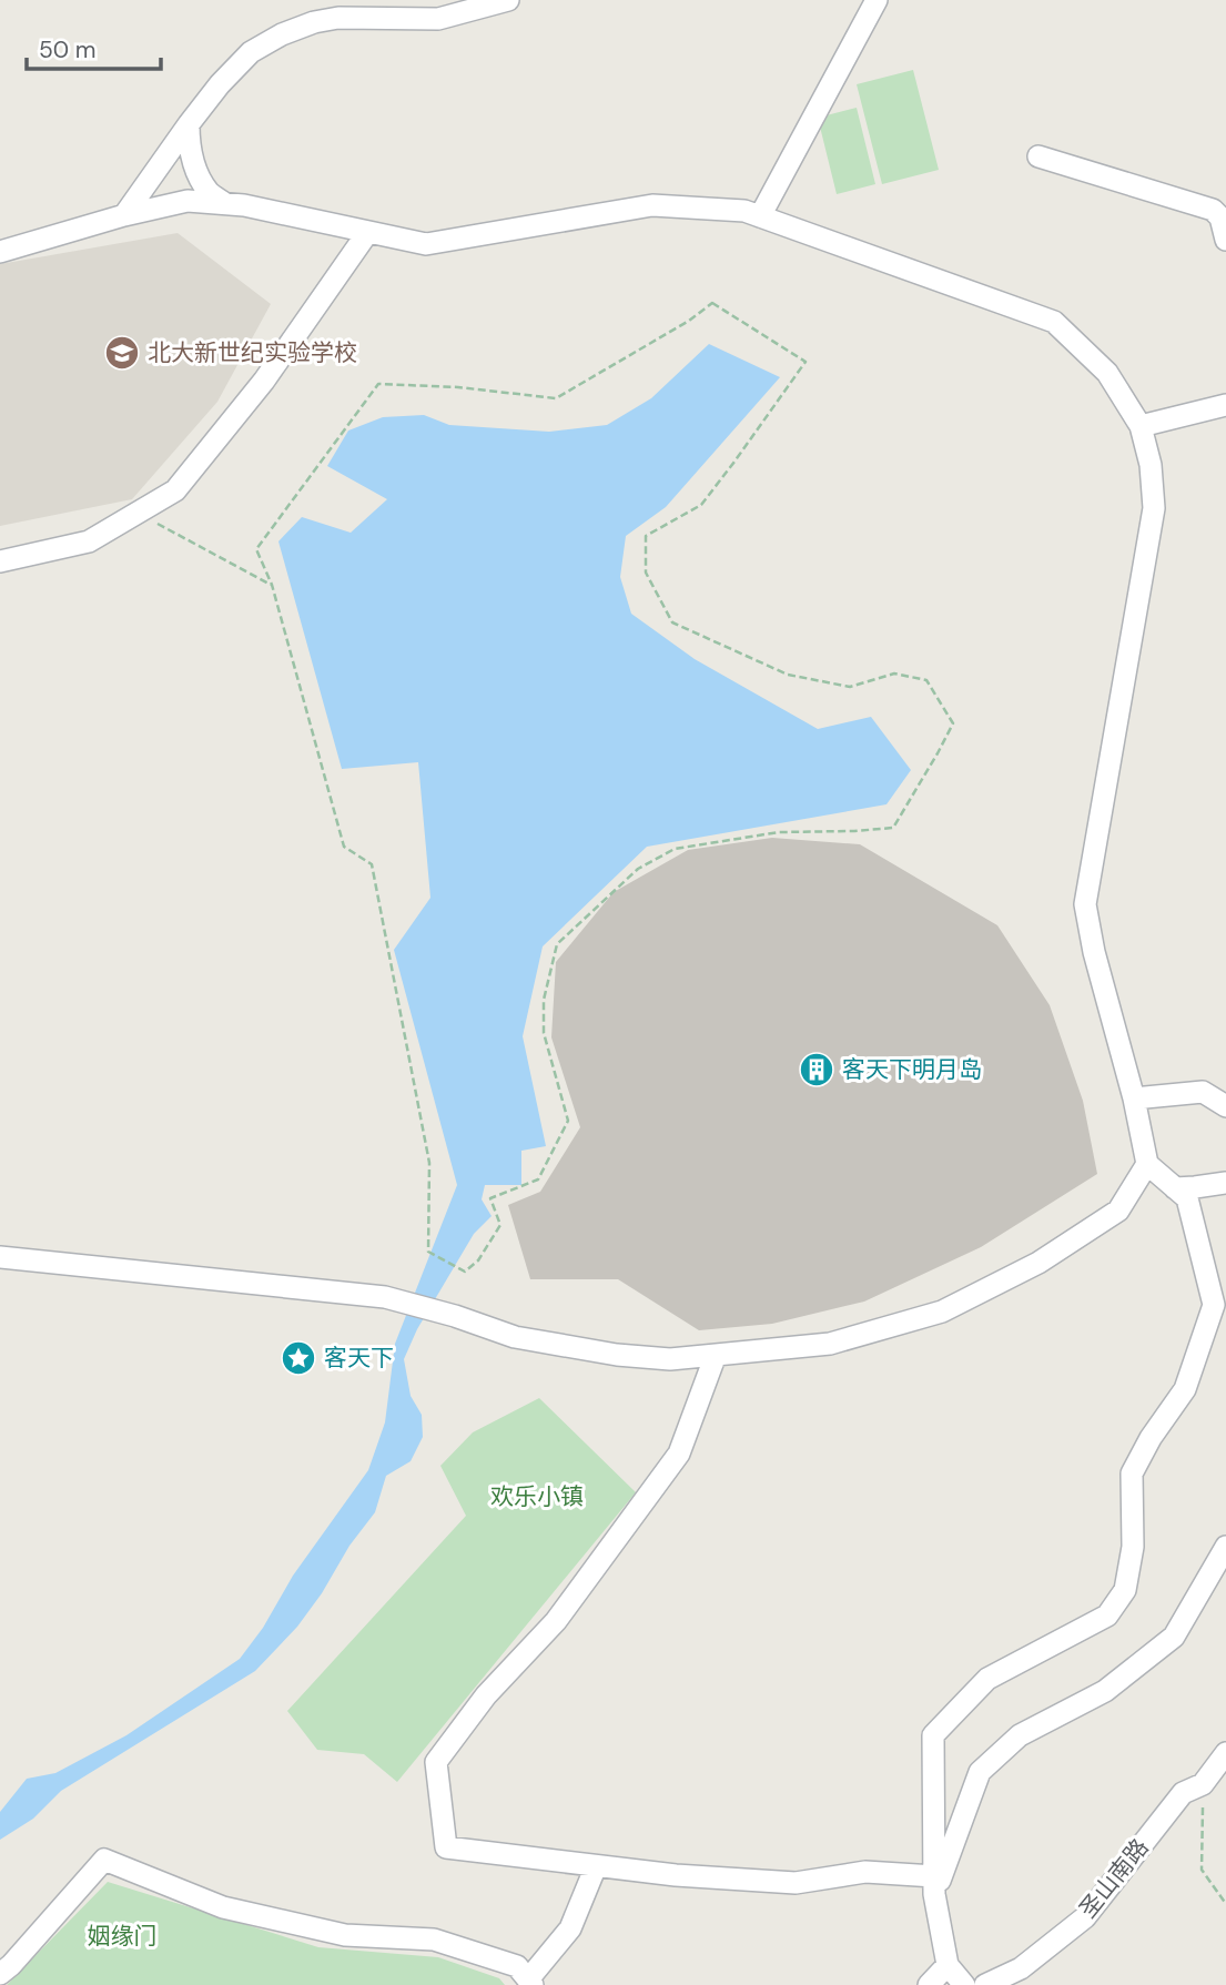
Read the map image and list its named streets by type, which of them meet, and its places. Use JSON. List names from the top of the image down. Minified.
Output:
{"streets":{"street":["圣山南路"]},"parks":["欢乐小镇","姻缘门"],"places":{"school or university":["北大新世纪实验学校"],"building":["客天下明月岛"],"place":["客天下"]},"scale_bar":"50 m"}
